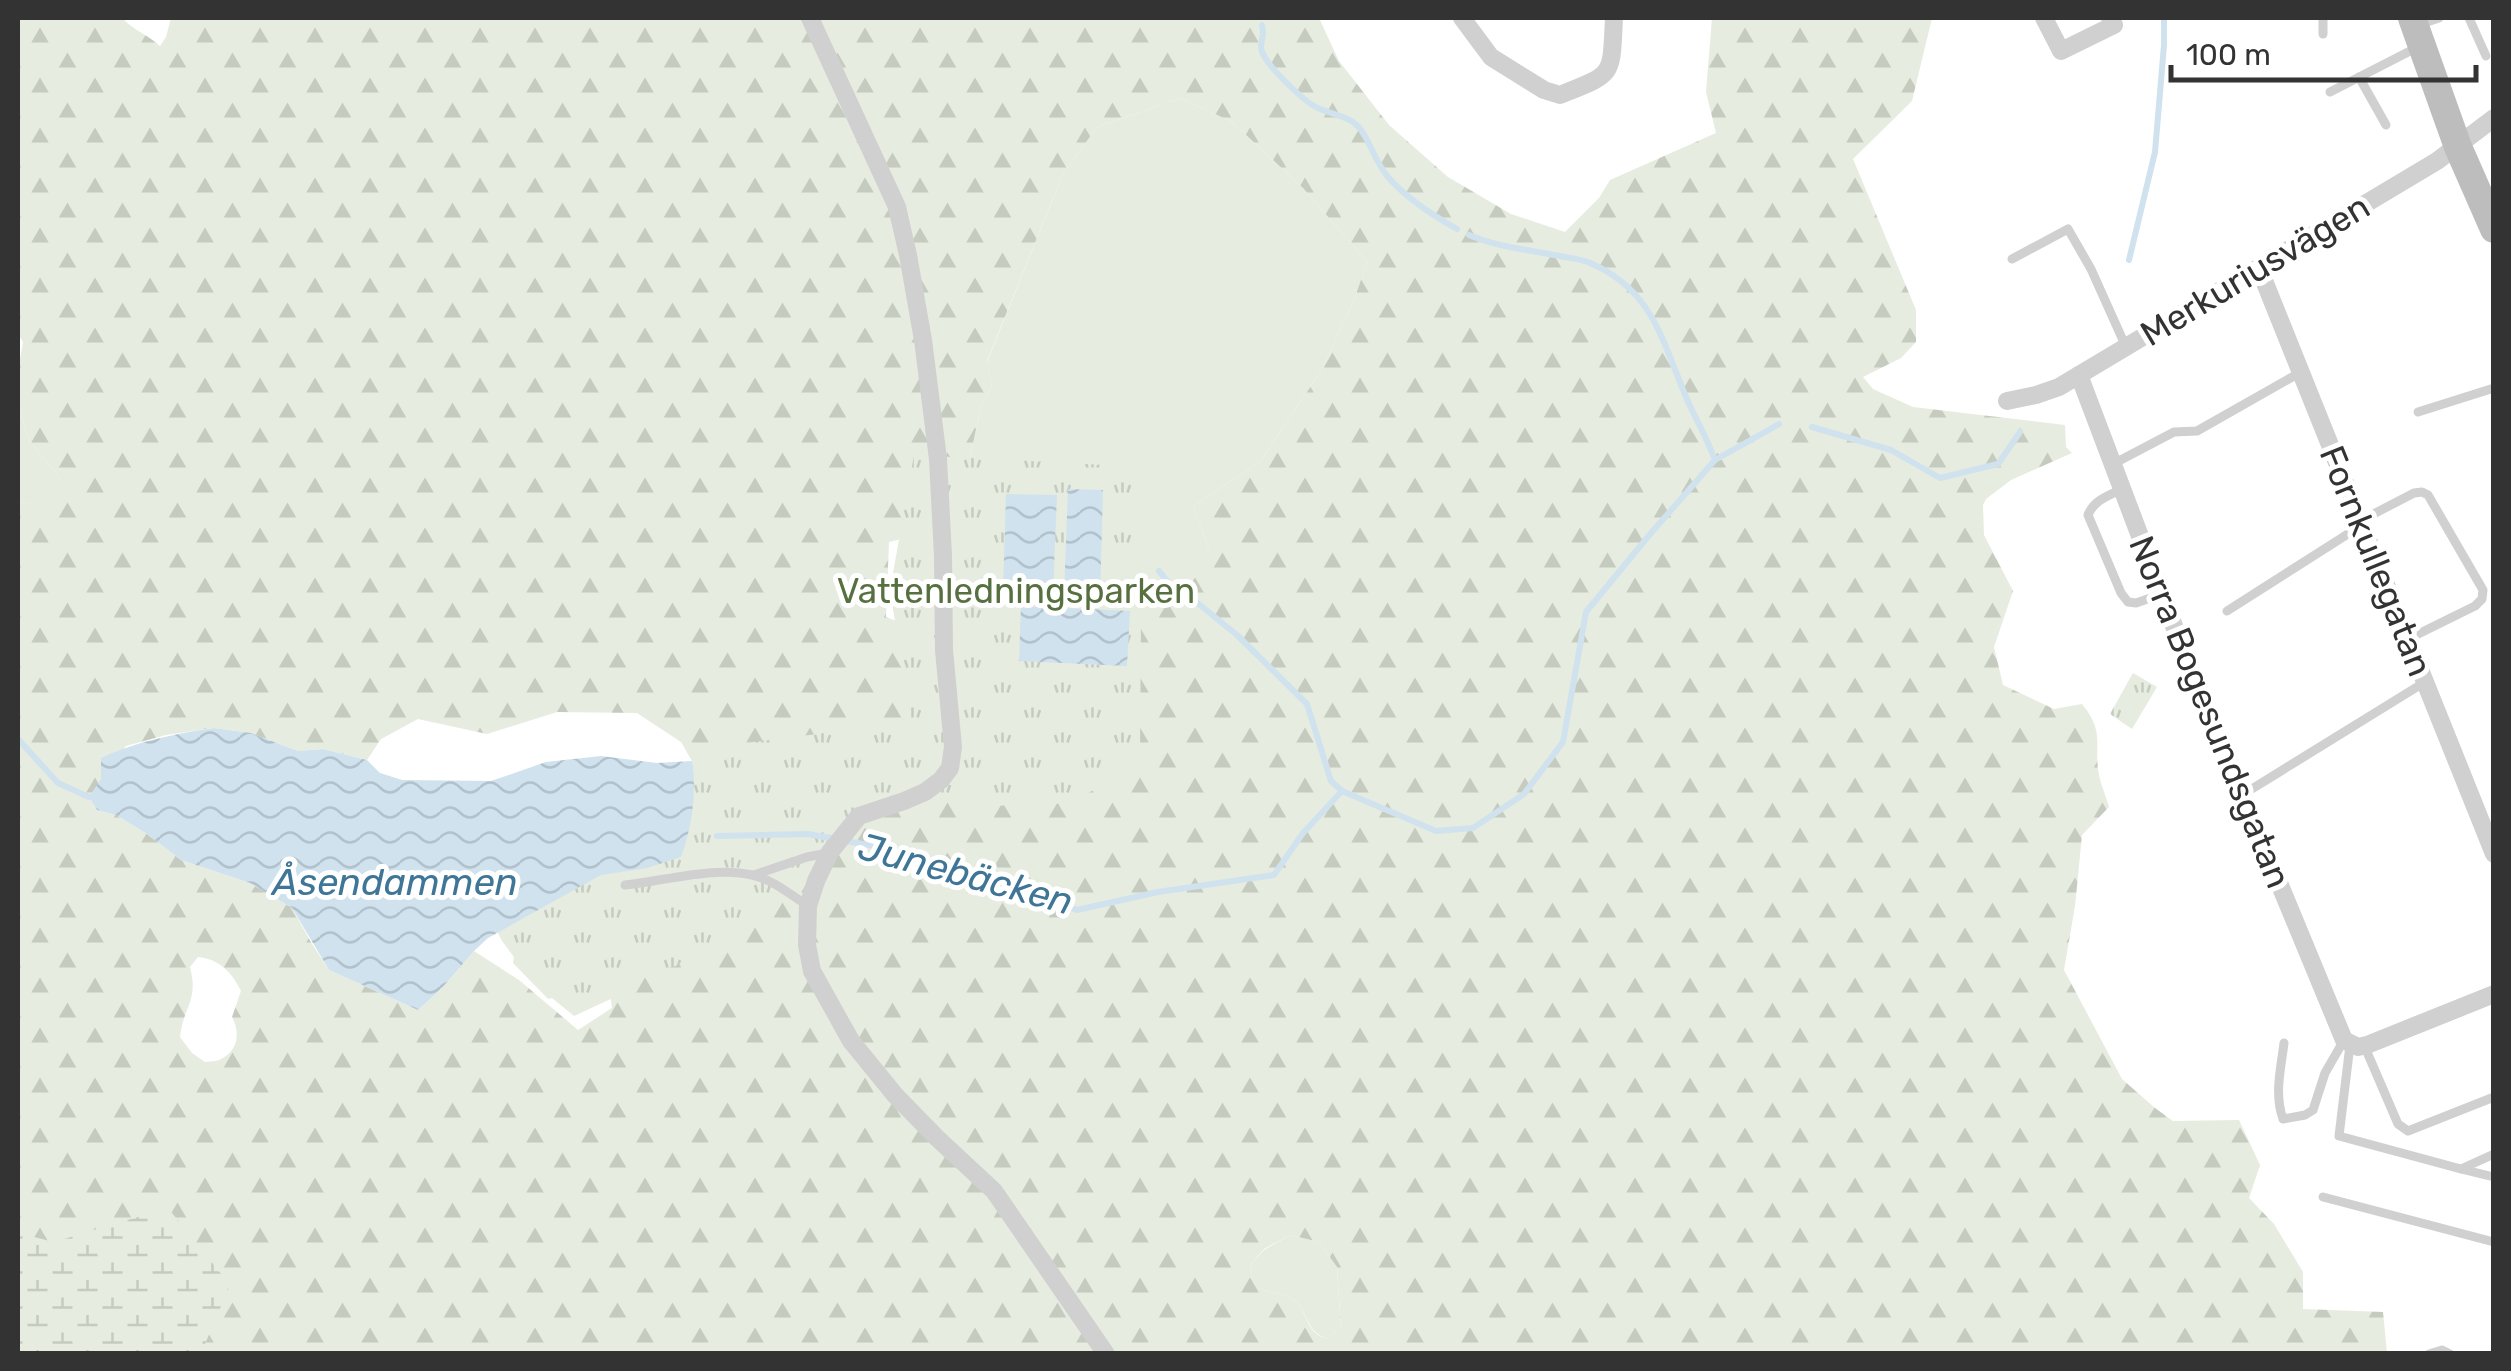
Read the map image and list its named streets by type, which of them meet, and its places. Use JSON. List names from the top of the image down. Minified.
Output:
{"streets":{"street":["Merkuriusvägen","Fornkullegatan","Norra Bogesundsgatan"]},"crossings":[["Merkuriusvägen","Fornkullegatan"],["Merkuriusvägen","Norra Bogesundsgatan"]],"water":["Junebäcken","Åsendammen"],"parks":["Vattenledningsparken"],"scale_bar":"100 m"}
